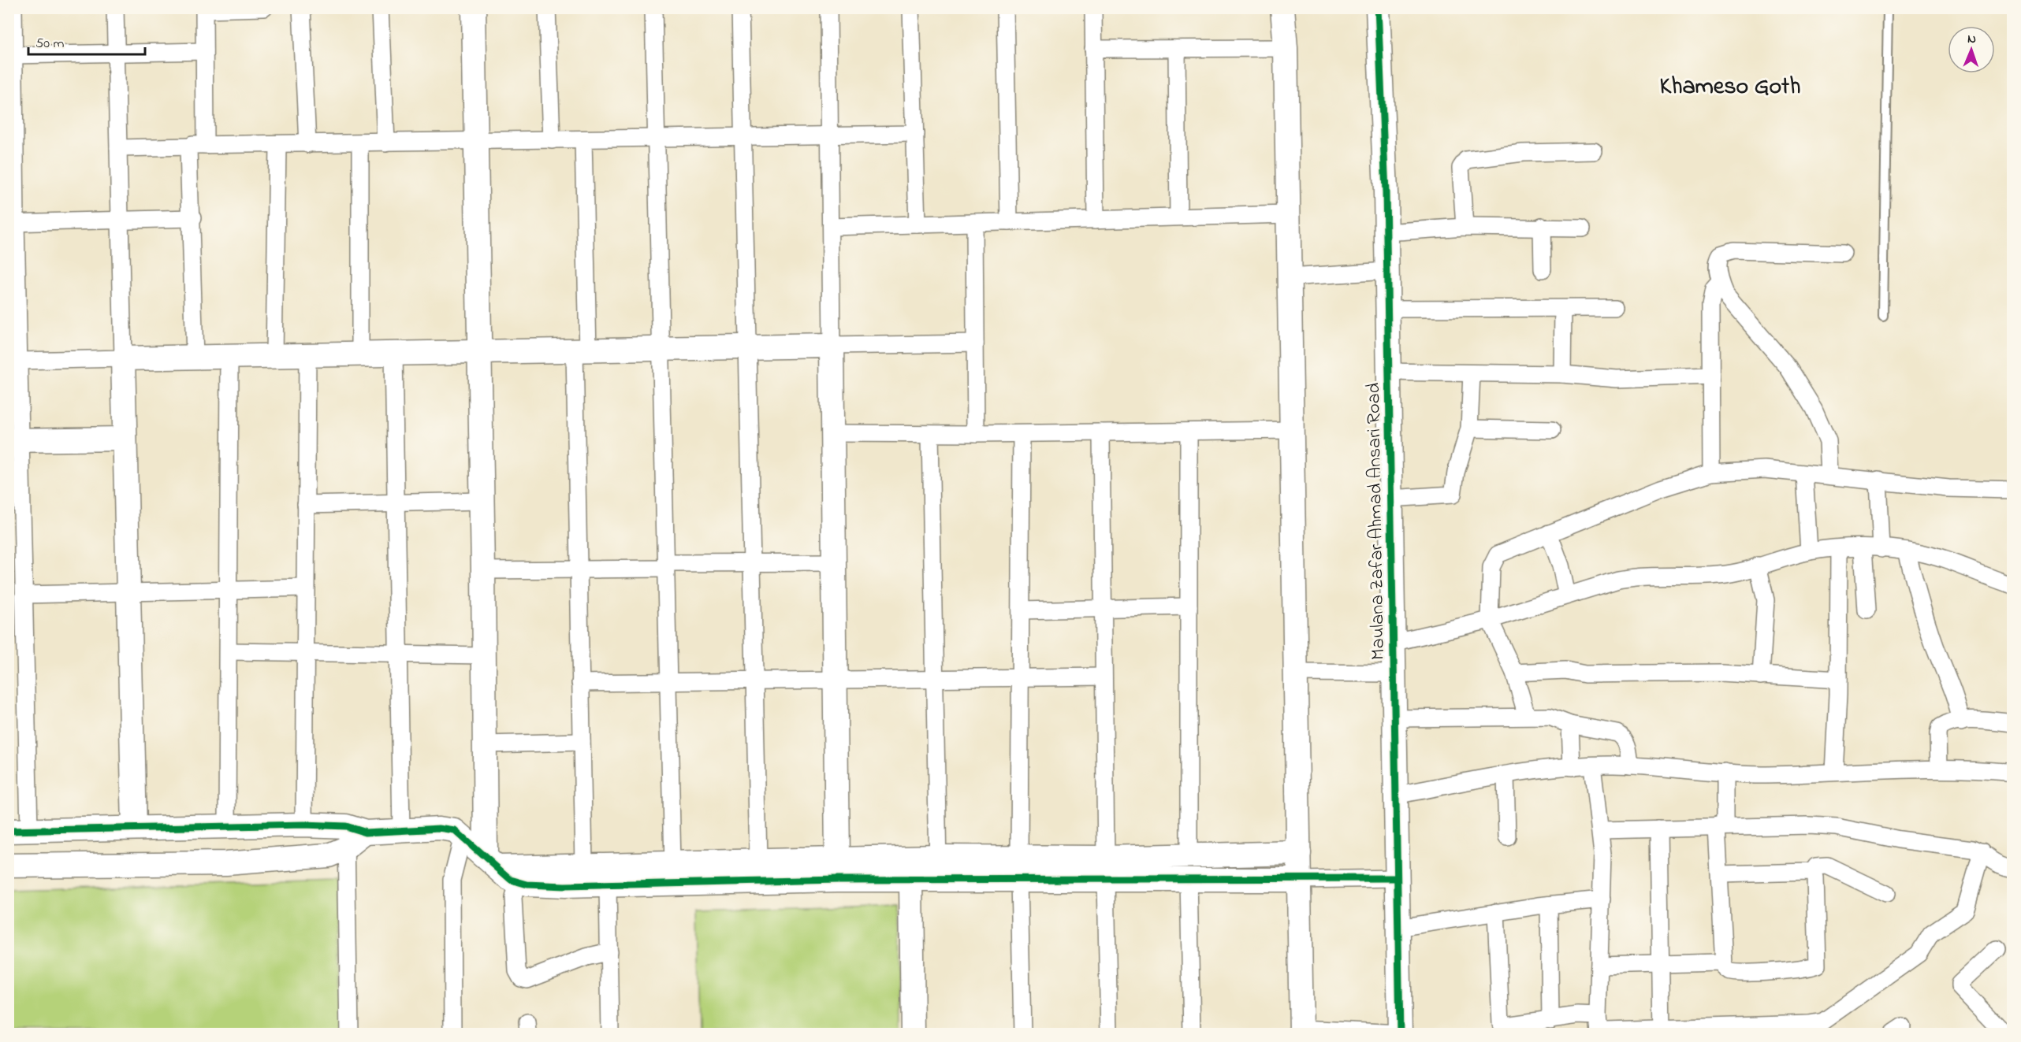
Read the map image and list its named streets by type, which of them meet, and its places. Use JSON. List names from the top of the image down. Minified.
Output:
{"streets":{"street":["Maulana Zafar Ahmad Ansari Road"]},"districts":["Khameso Goth"],"scale_bar":"50 m","north":"top"}
